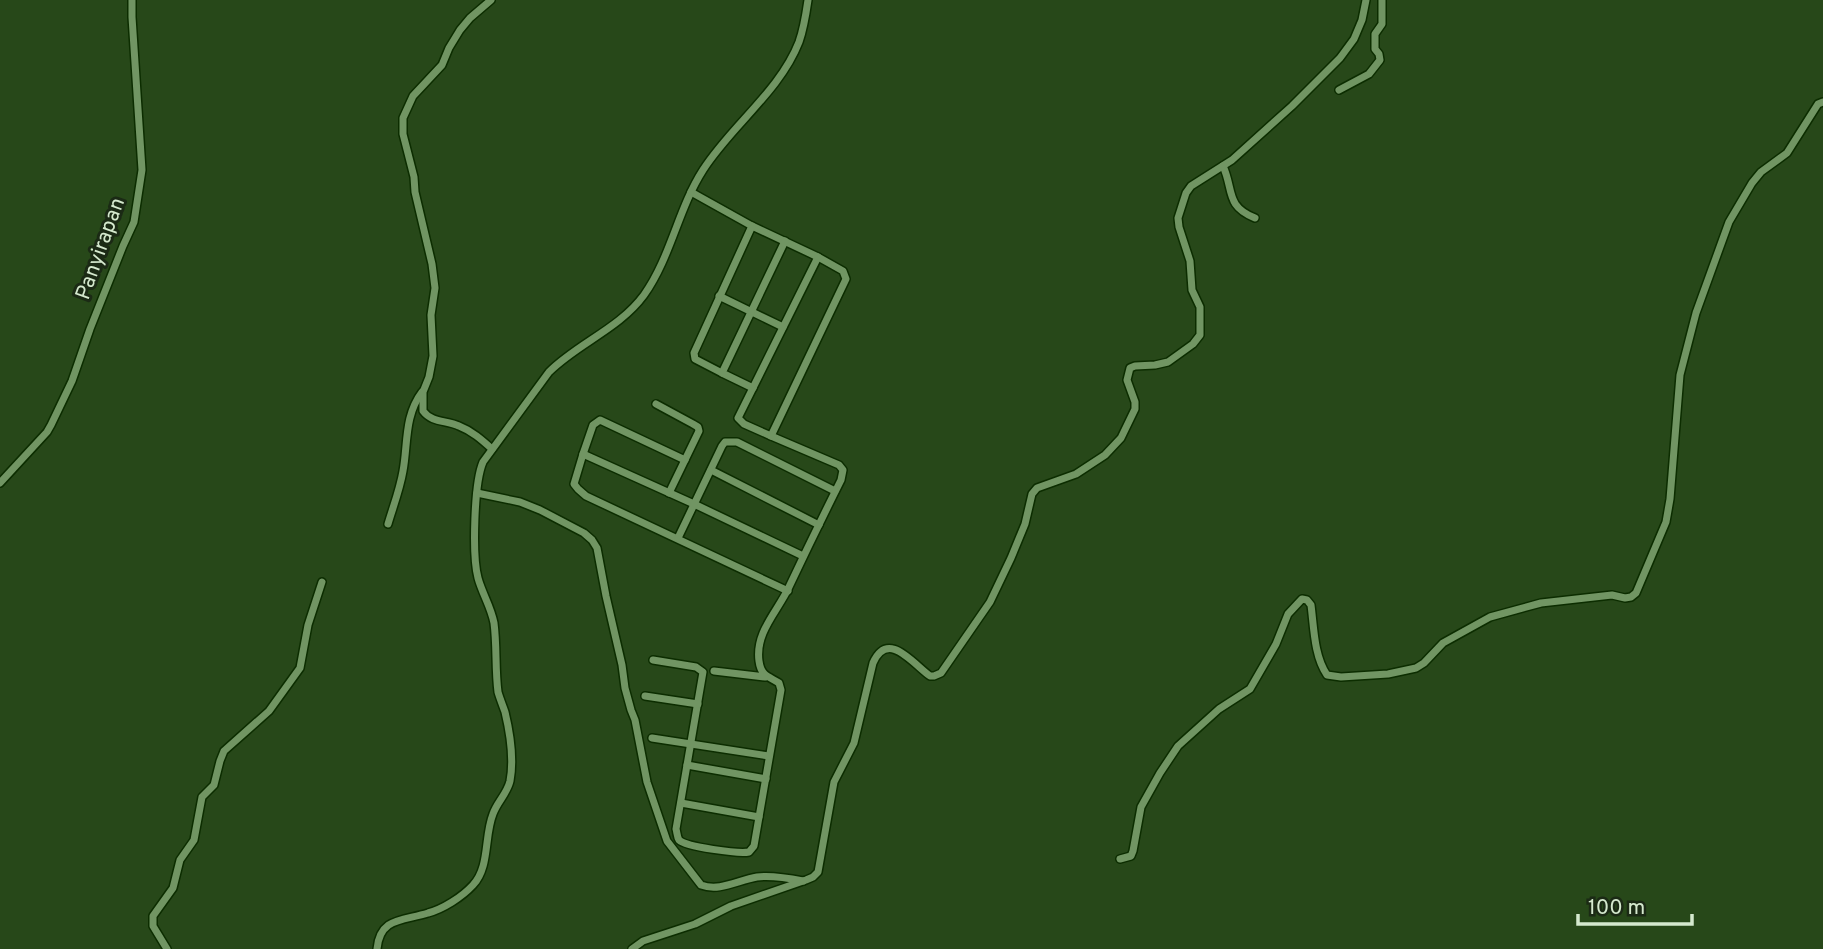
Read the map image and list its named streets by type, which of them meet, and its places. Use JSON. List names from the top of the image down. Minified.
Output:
{"streets":{"street":["Panyirapan"]},"scale_bar":"100 m"}
